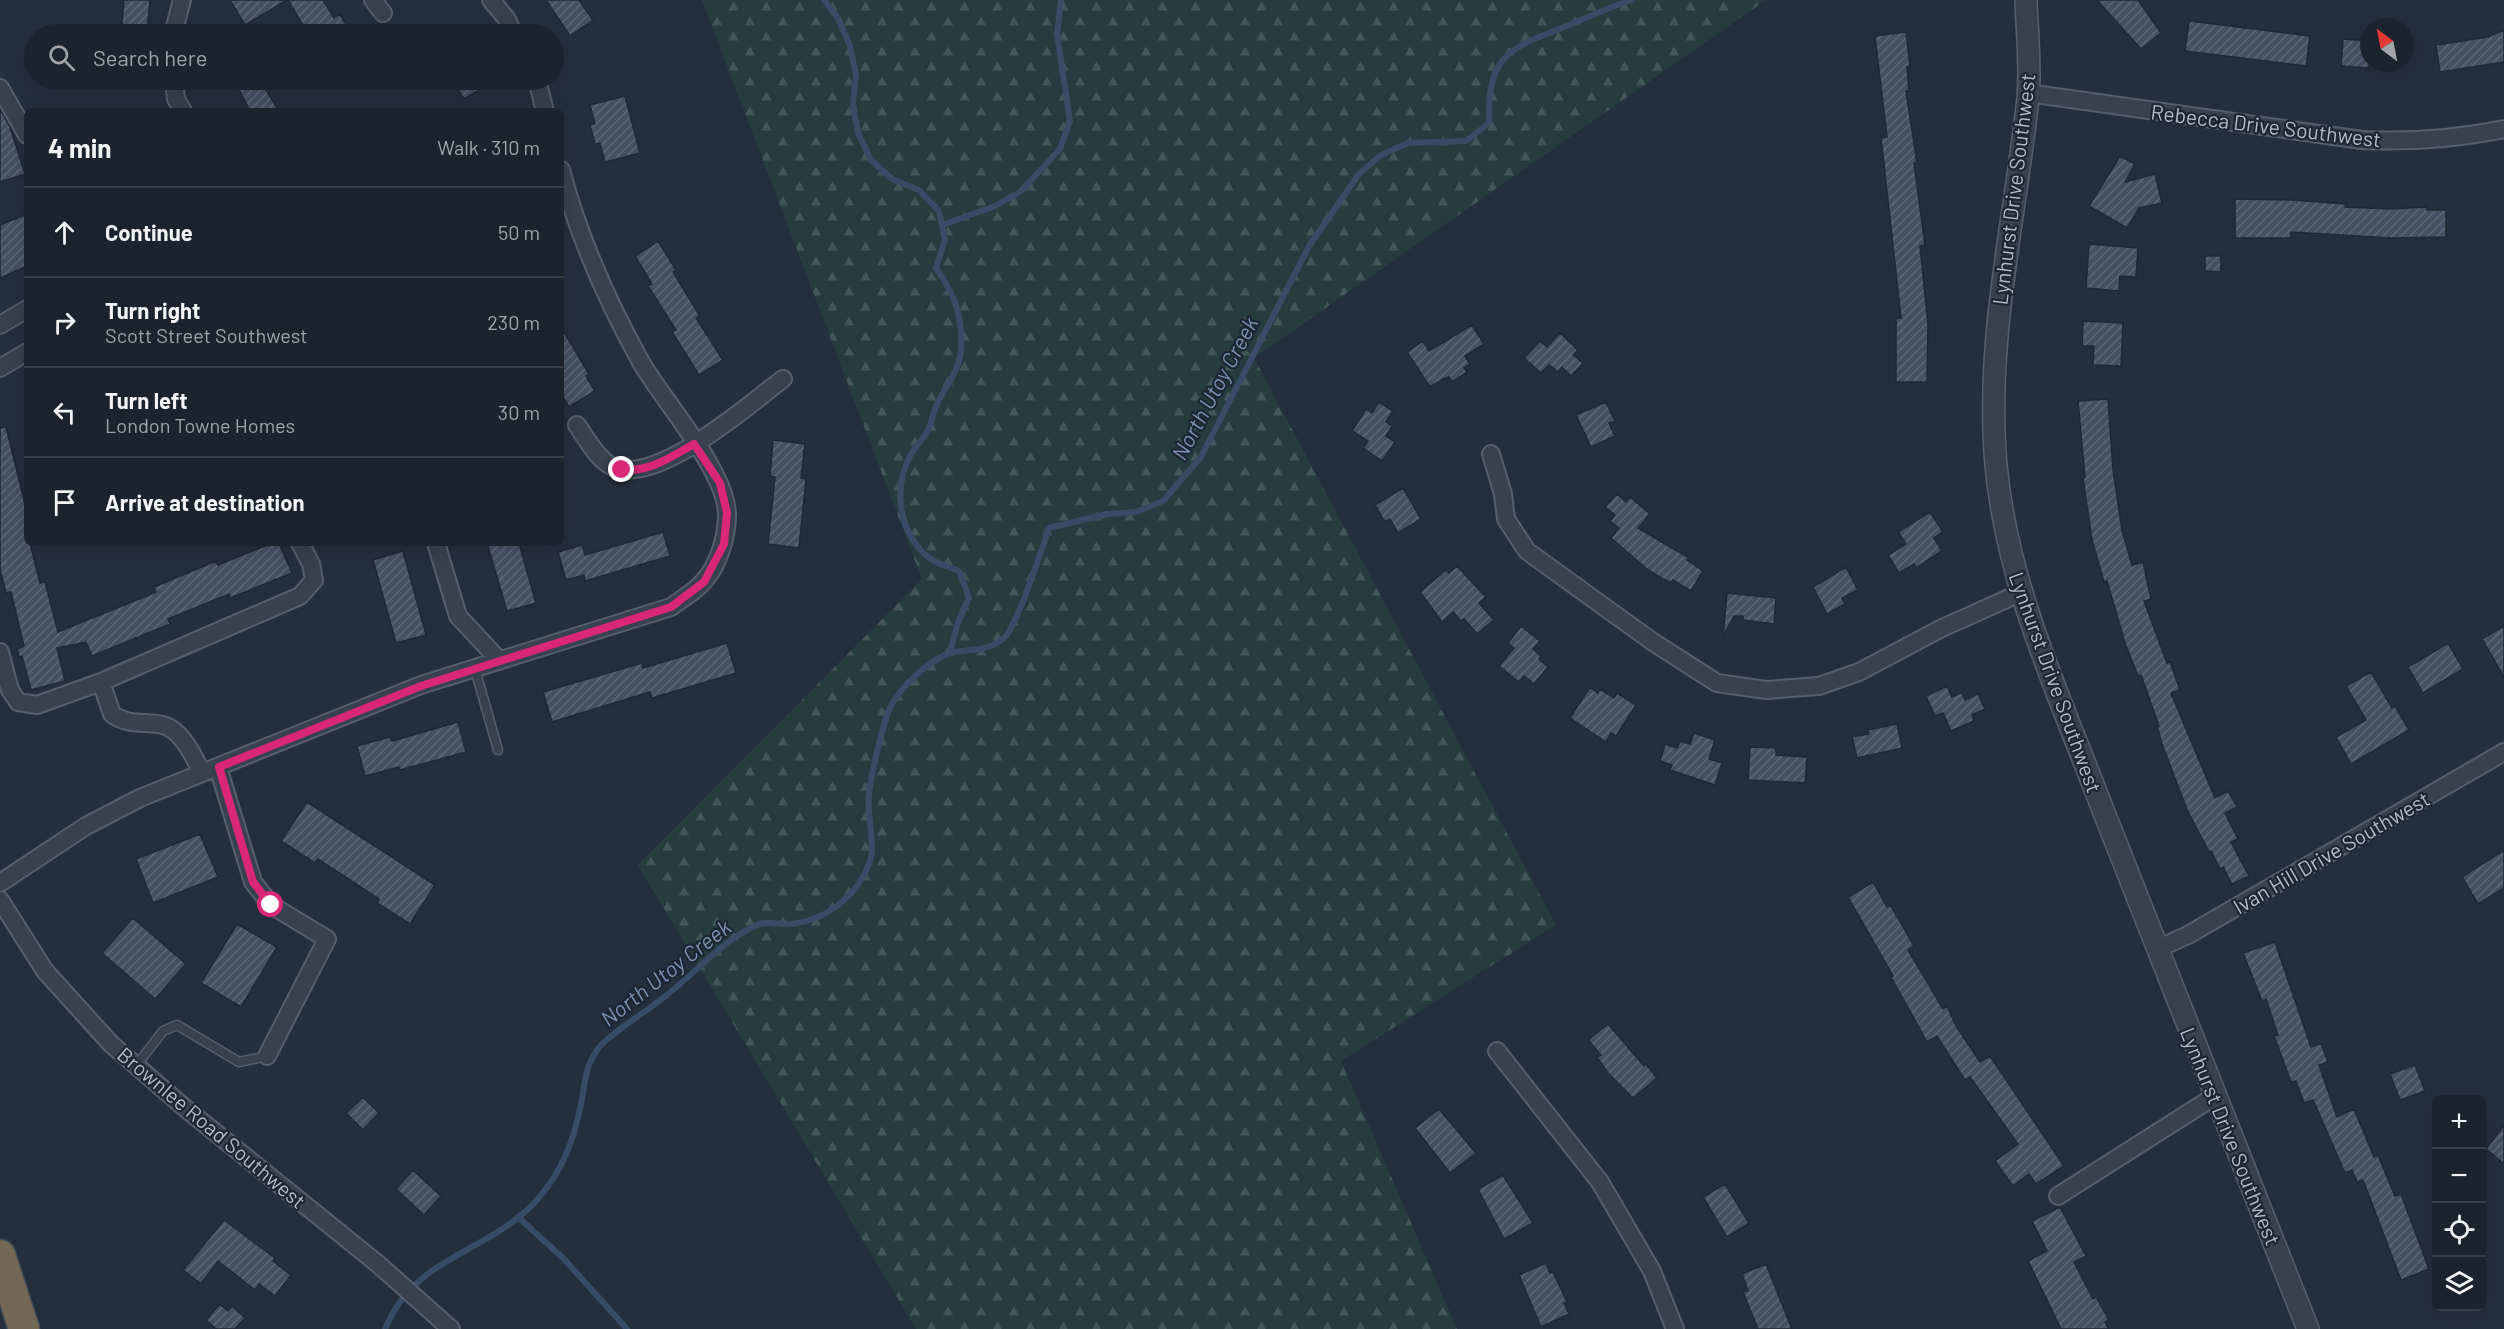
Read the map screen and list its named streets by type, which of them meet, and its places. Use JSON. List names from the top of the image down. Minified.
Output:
{"streets":{"street":["Rebecca Drive Southwest","Lynhurst Drive Southwest","Ivan Hill Drive Southwest","Brownlee Road Southwest"]},"crossings":[["Rebecca Drive Southwest","Lynhurst Drive Southwest"],["Lynhurst Drive Southwest","Ivan Hill Drive Southwest"]],"water":["North Utoy Creek"],"north":"top left","page":{"search":"Search here","heading":["4 min","Walk · 310 m"],"list":[["Continue","50 m"],["Turn right","Scott Street Southwest","230 m"],["Turn left","London Towne Homes","30 m"],"Arrive at destination"],"map_buttons":["+","−"]}}
